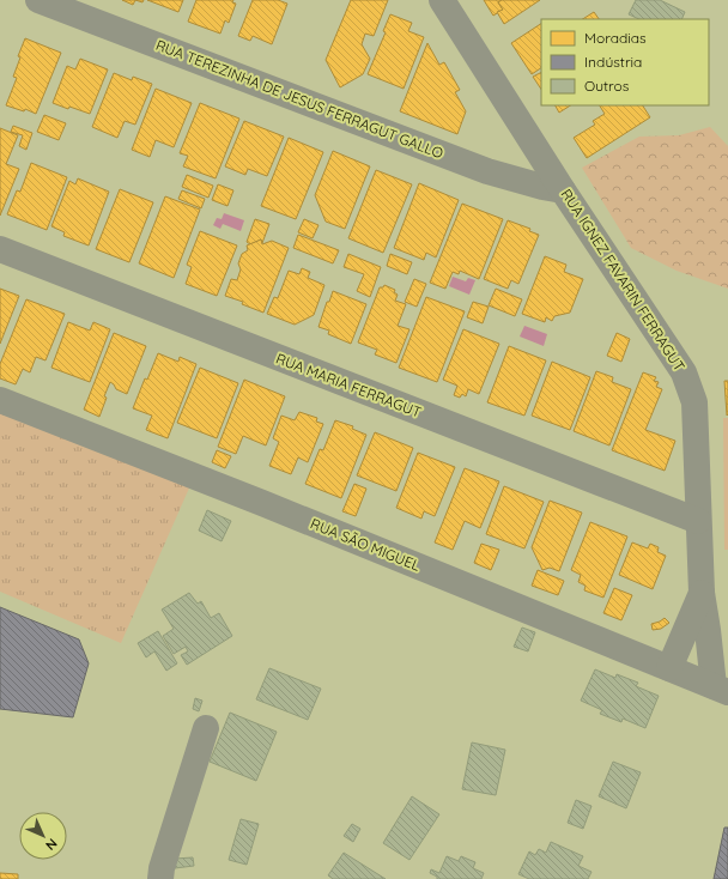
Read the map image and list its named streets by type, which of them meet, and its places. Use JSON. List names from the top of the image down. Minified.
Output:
{"streets":{"street":["RUA TEREZINHA DE JESUS FERRAGUT GALLO","RUA IGNEZ FAVARIN FERRAGUT","RUA MARIA FERRAGUT","RUA SÃO MIGUEL"]},"crossings":[["RUA TEREZINHA DE JESUS FERRAGUT GALLO","RUA IGNEZ FAVARIN FERRAGUT"],["RUA IGNEZ FAVARIN FERRAGUT","RUA MARIA FERRAGUT"],["RUA IGNEZ FAVARIN FERRAGUT","RUA SÃO MIGUEL"]],"legend":["Moradias","Indústria","Outros"],"north":"bottom right"}
